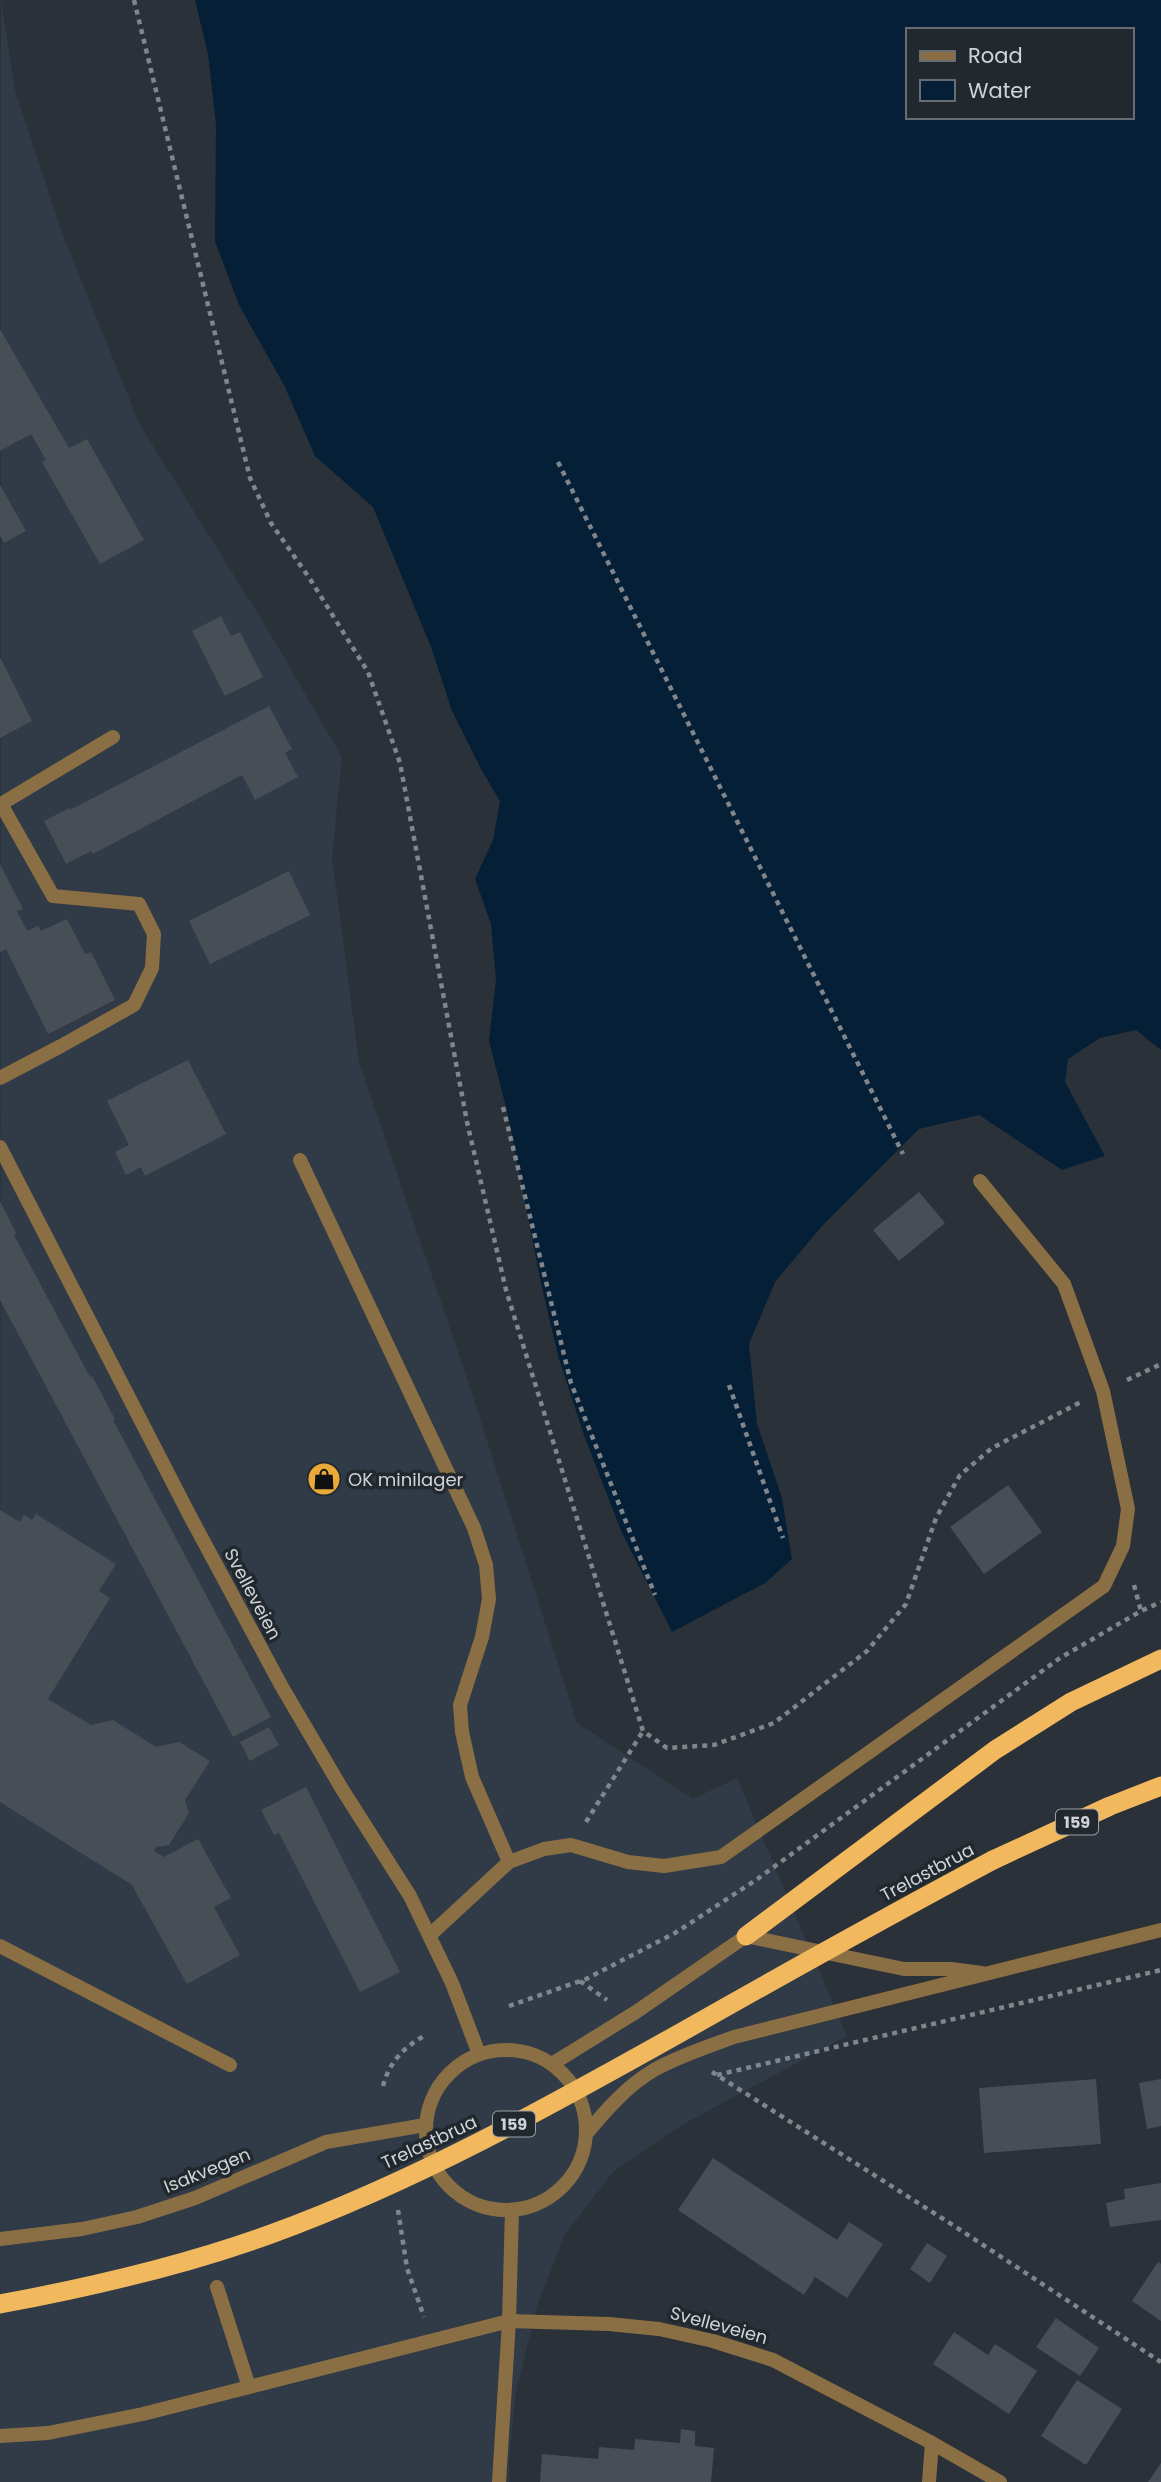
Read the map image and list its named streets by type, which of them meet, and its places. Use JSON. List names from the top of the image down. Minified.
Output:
{"streets":{"highway":["159","Trelastbrua"],"street":["Svelleveien","Isakvegen"]},"crossings":[["Svelleveien","Isakvegen"]],"places":{"shop":["OK minilager"]},"legend":["Road","Water"]}
